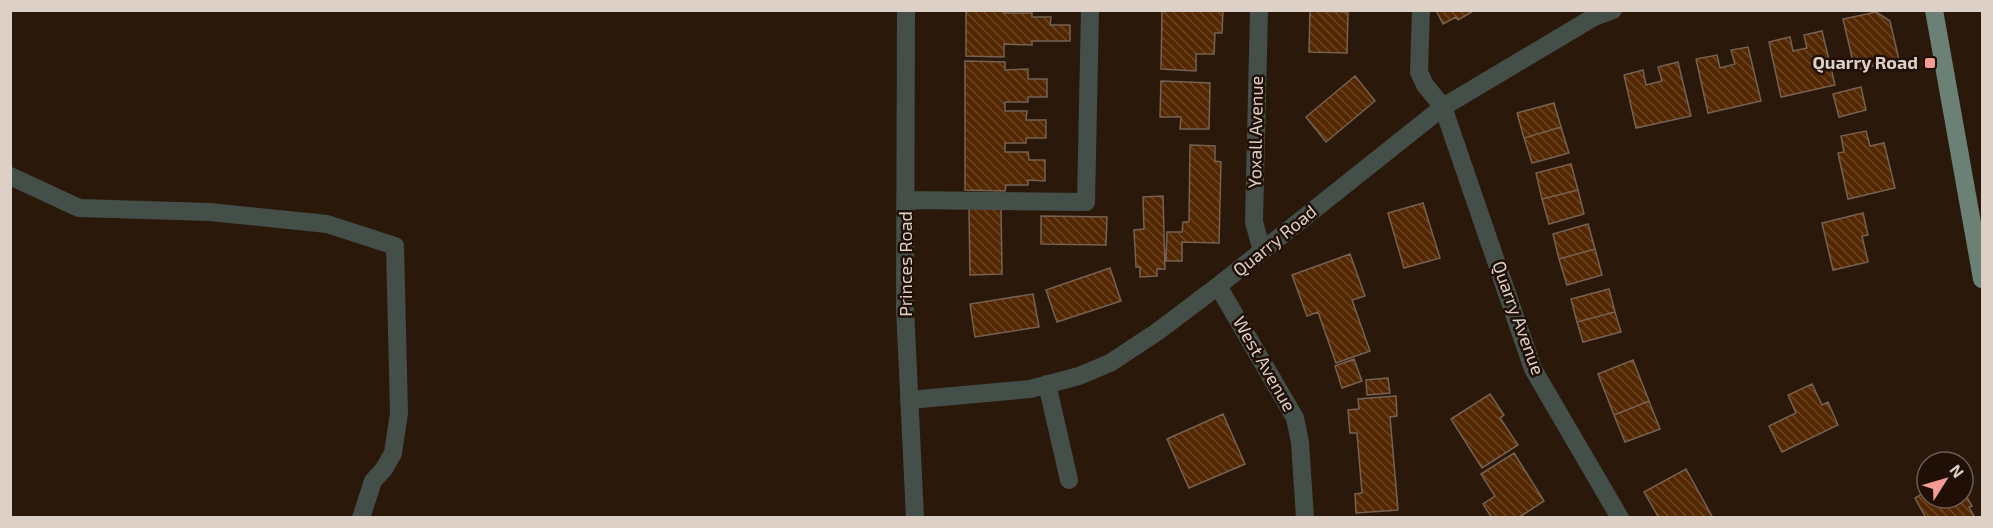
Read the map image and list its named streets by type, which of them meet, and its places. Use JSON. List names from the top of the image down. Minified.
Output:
{"streets":{"street":["Yoxall Avenue","Quarry Road","Princes Road","Quarry Avenue","West Avenue"]},"crossings":[["Yoxall Avenue","Quarry Road"],["Quarry Road","Princes Road"],["Quarry Road","Quarry Avenue"],["Quarry Road","West Avenue"]],"places":{"transit":["Quarry Road"]},"north":"top right"}
